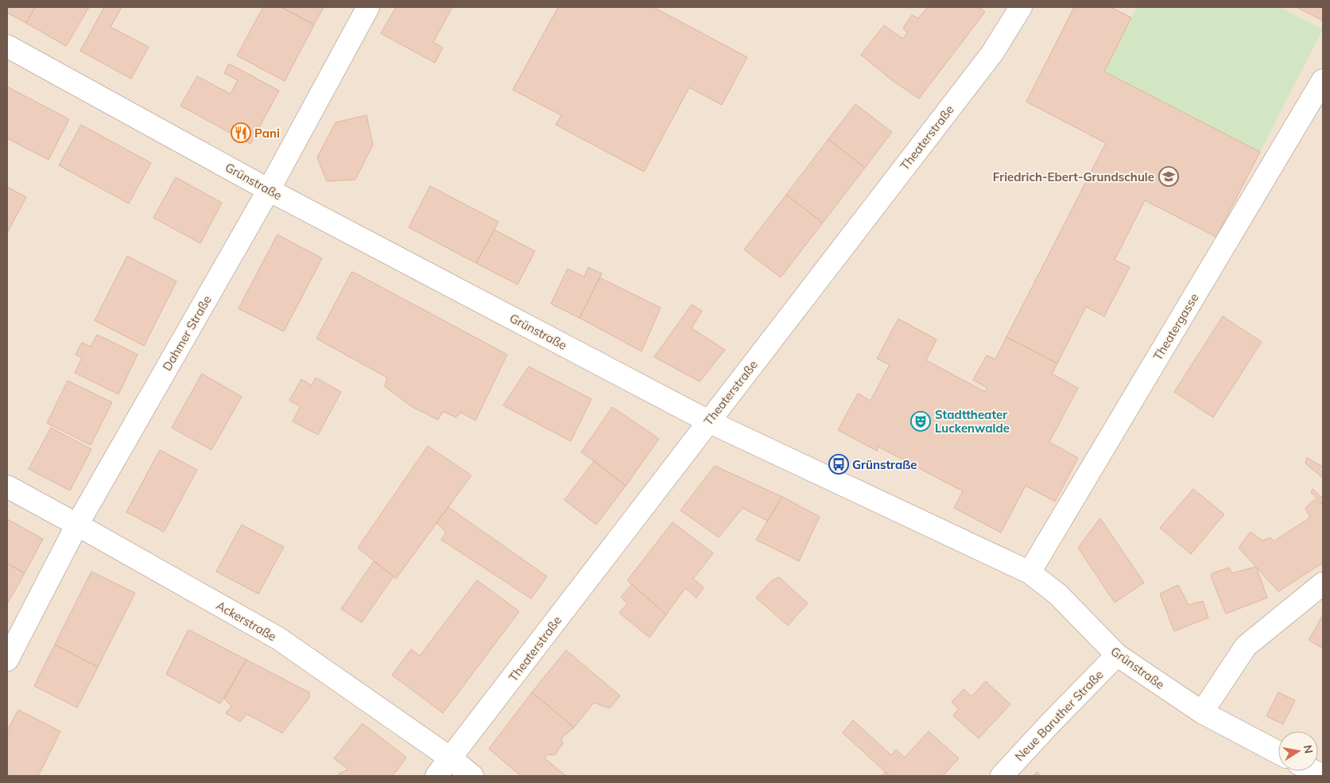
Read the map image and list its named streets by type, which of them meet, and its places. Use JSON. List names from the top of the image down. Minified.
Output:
{"streets":{"street":["Theaterstraße","Grünstraße","Theatergasse","Dahmer Straße","Ackerstraße","Neue Baruther Straße"]},"crossings":[["Theaterstraße","Grünstraße"],["Theaterstraße","Ackerstraße"],["Grünstraße","Theatergasse"],["Grünstraße","Dahmer Straße"],["Grünstraße","Neue Baruther Straße"],["Dahmer Straße","Ackerstraße"]],"places":{"restaurant":["Pani"],"school or university":["Friedrich-Ebert-Grundschule"],"theatre":["Stadttheater Luckenwalde"],"bus stop":["Grünstraße"]},"north":"right"}
